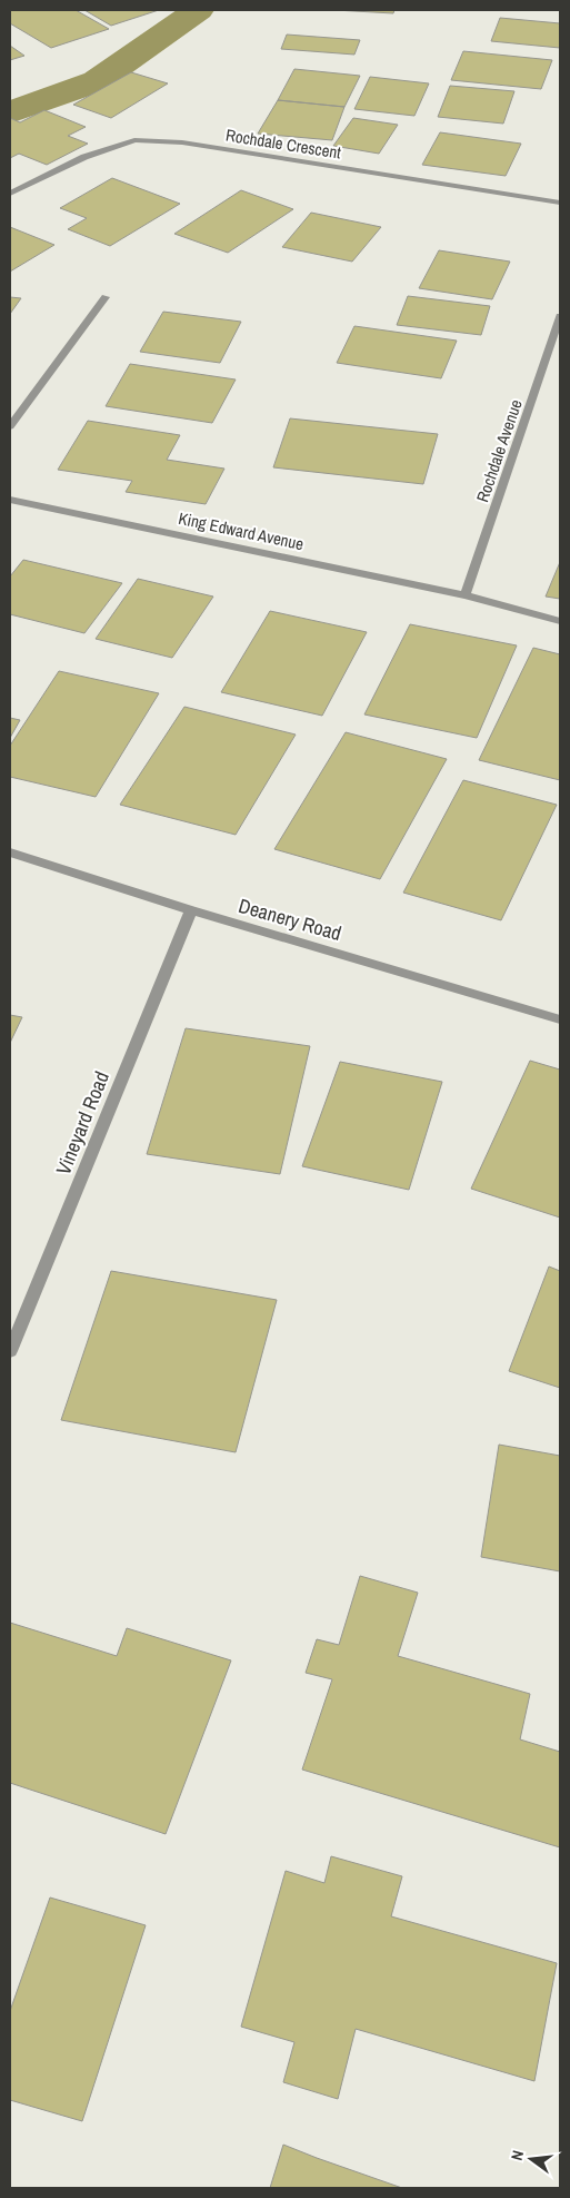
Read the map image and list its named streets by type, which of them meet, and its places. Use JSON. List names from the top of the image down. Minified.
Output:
{"streets":{"street":["Rochdale Crescent","Rochdale Avenue","King Edward Avenue","Deanery Road","Vineyard Road"]},"crossings":[["Rochdale Avenue","King Edward Avenue"],["Deanery Road","Vineyard Road"]],"north":"left"}
